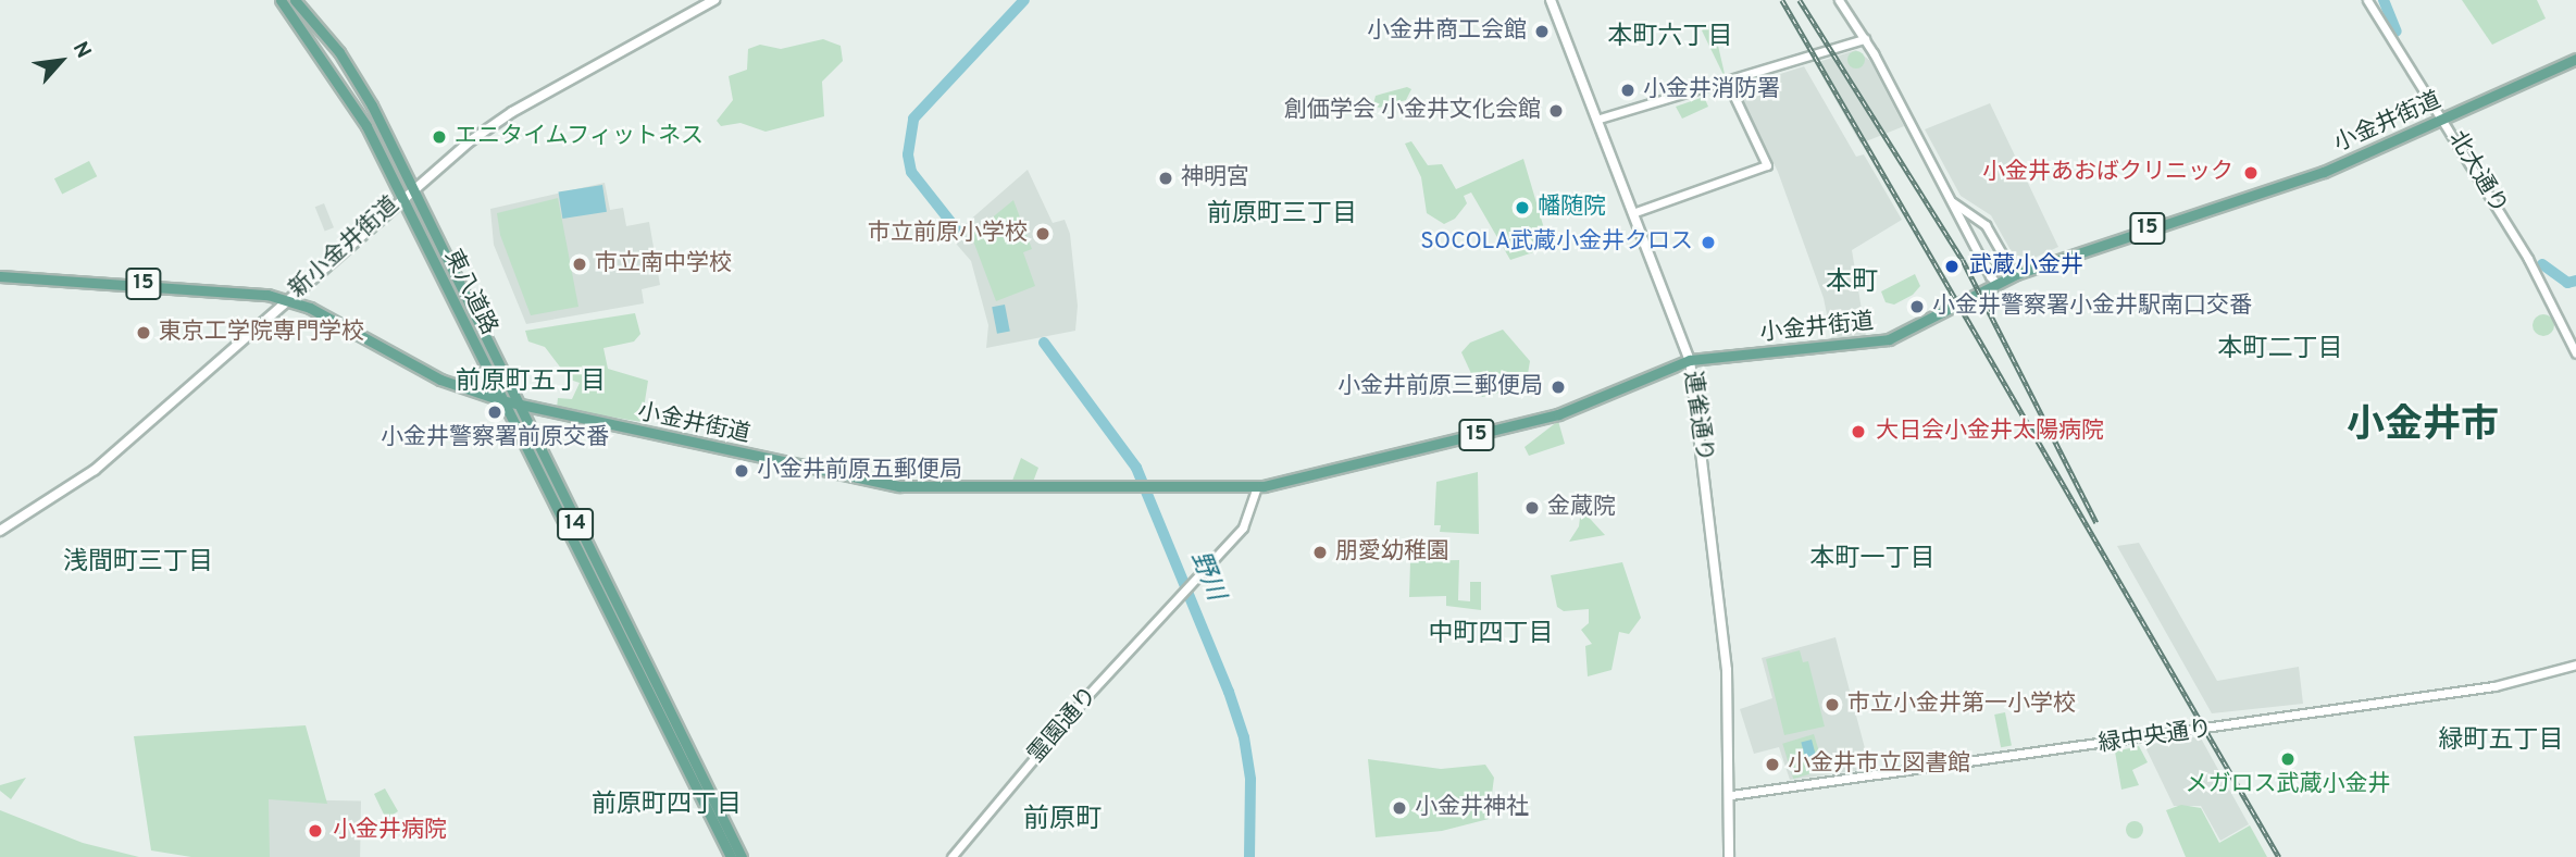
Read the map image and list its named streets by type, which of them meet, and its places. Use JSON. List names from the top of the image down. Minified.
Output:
{"streets":{"main road":["小金井街道","15","新小金井街道","東八道路","連雀通り","14"],"street":["北大通り","霊園通り","緑中央通り"]},"crossings":[["小金井街道","北大通り"],["小金井街道","新小金井街道"],["小金井街道","東八道路"],["小金井街道","連雀通り"],["小金井街道","霊園通り"],["新小金井街道","東八道路"],["連雀通り","緑中央通り"]],"districts":["本町六丁目","前原町三丁目","本町","本町二丁目","前原町五丁目","小金井市","本町一丁目","浅間町三丁目","中町四丁目","緑町五丁目","前原町四丁目","前原町"],"water":["野川"],"places":["小金井商工会館","小金井消防署","創価学会 小金井文化会館","エニタイムフィットネス","小金井あおばクリニック","神明宮","幡随院","市立前原小学校","SOCOLA武蔵小金井クロス","市立南中学校","武蔵小金井","小金井警察署小金井駅南口交番","東京工学院専門学校","小金井前原三郵便局","小金井警察署前原交番","大日会小金井太陽病院","小金井前原五郵便局","金蔵院","朋愛幼稚園","市立小金井第一小学校","メガロス武蔵小金井","小金井市立図書館","小金井神社","小金井病院"],"north":"top right"}
